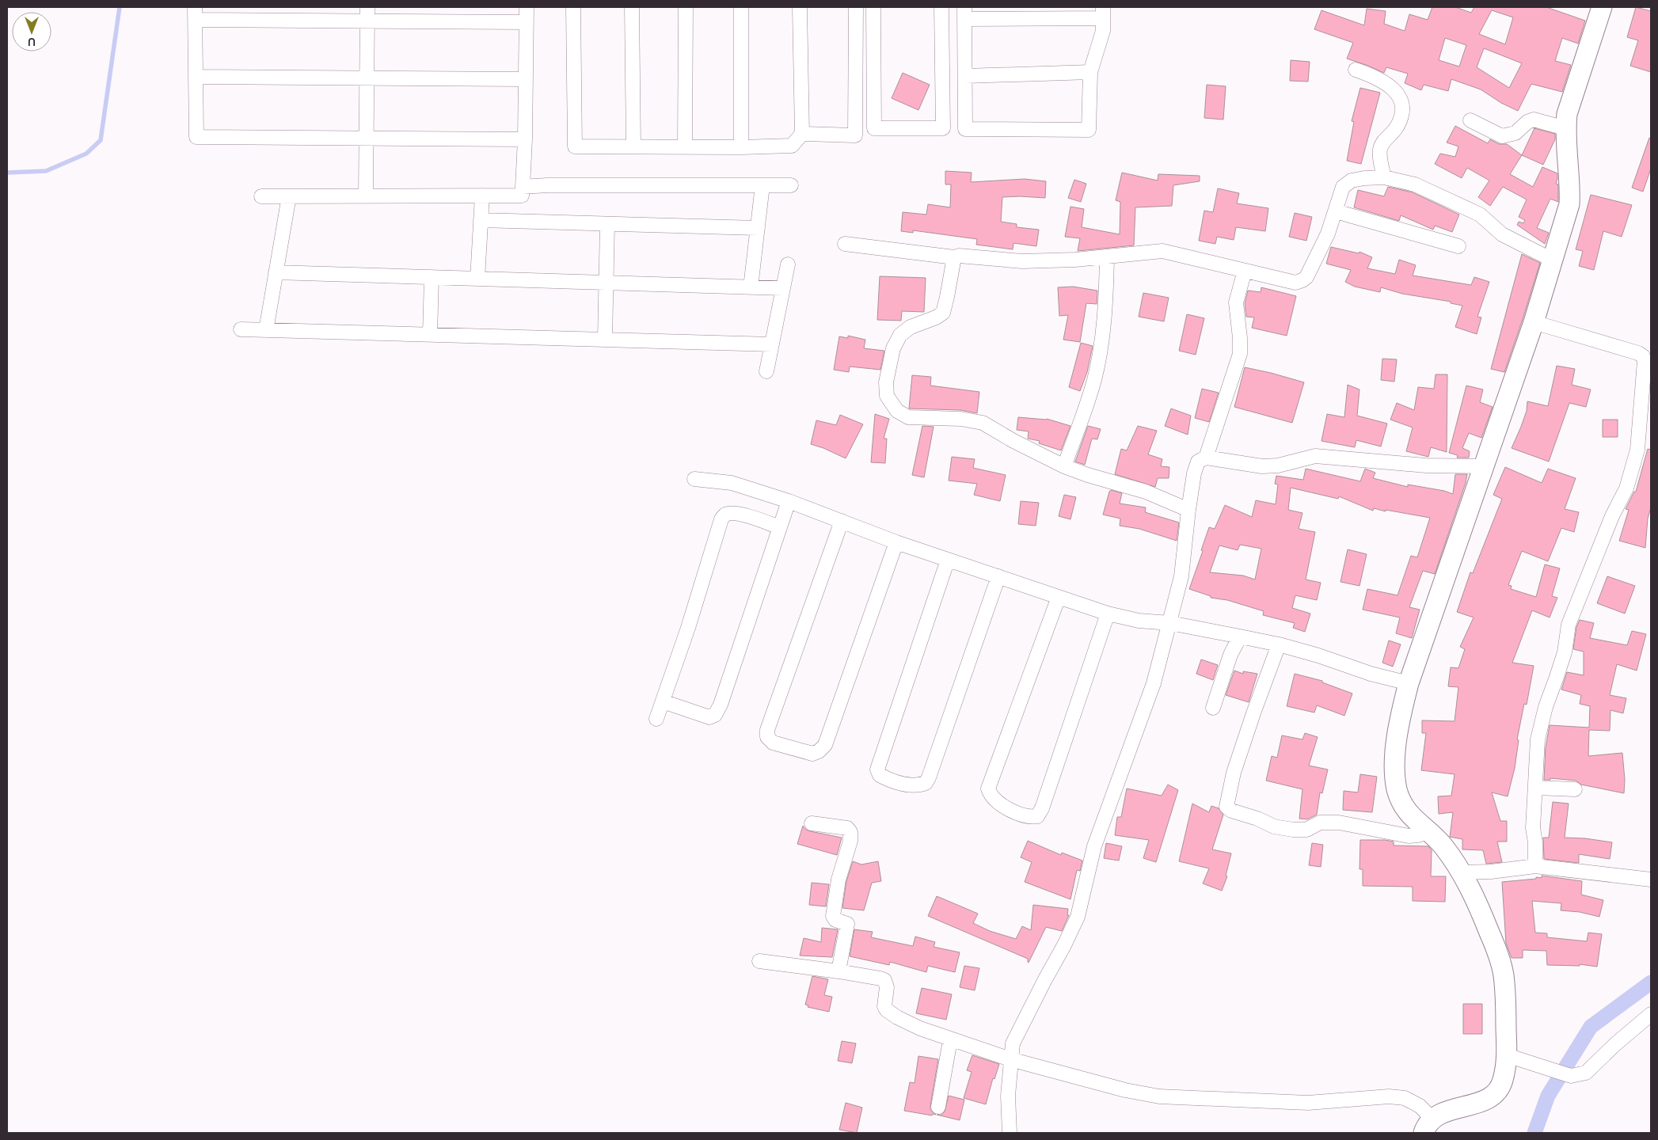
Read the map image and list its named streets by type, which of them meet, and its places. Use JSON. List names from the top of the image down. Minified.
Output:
{"north":"bottom"}
